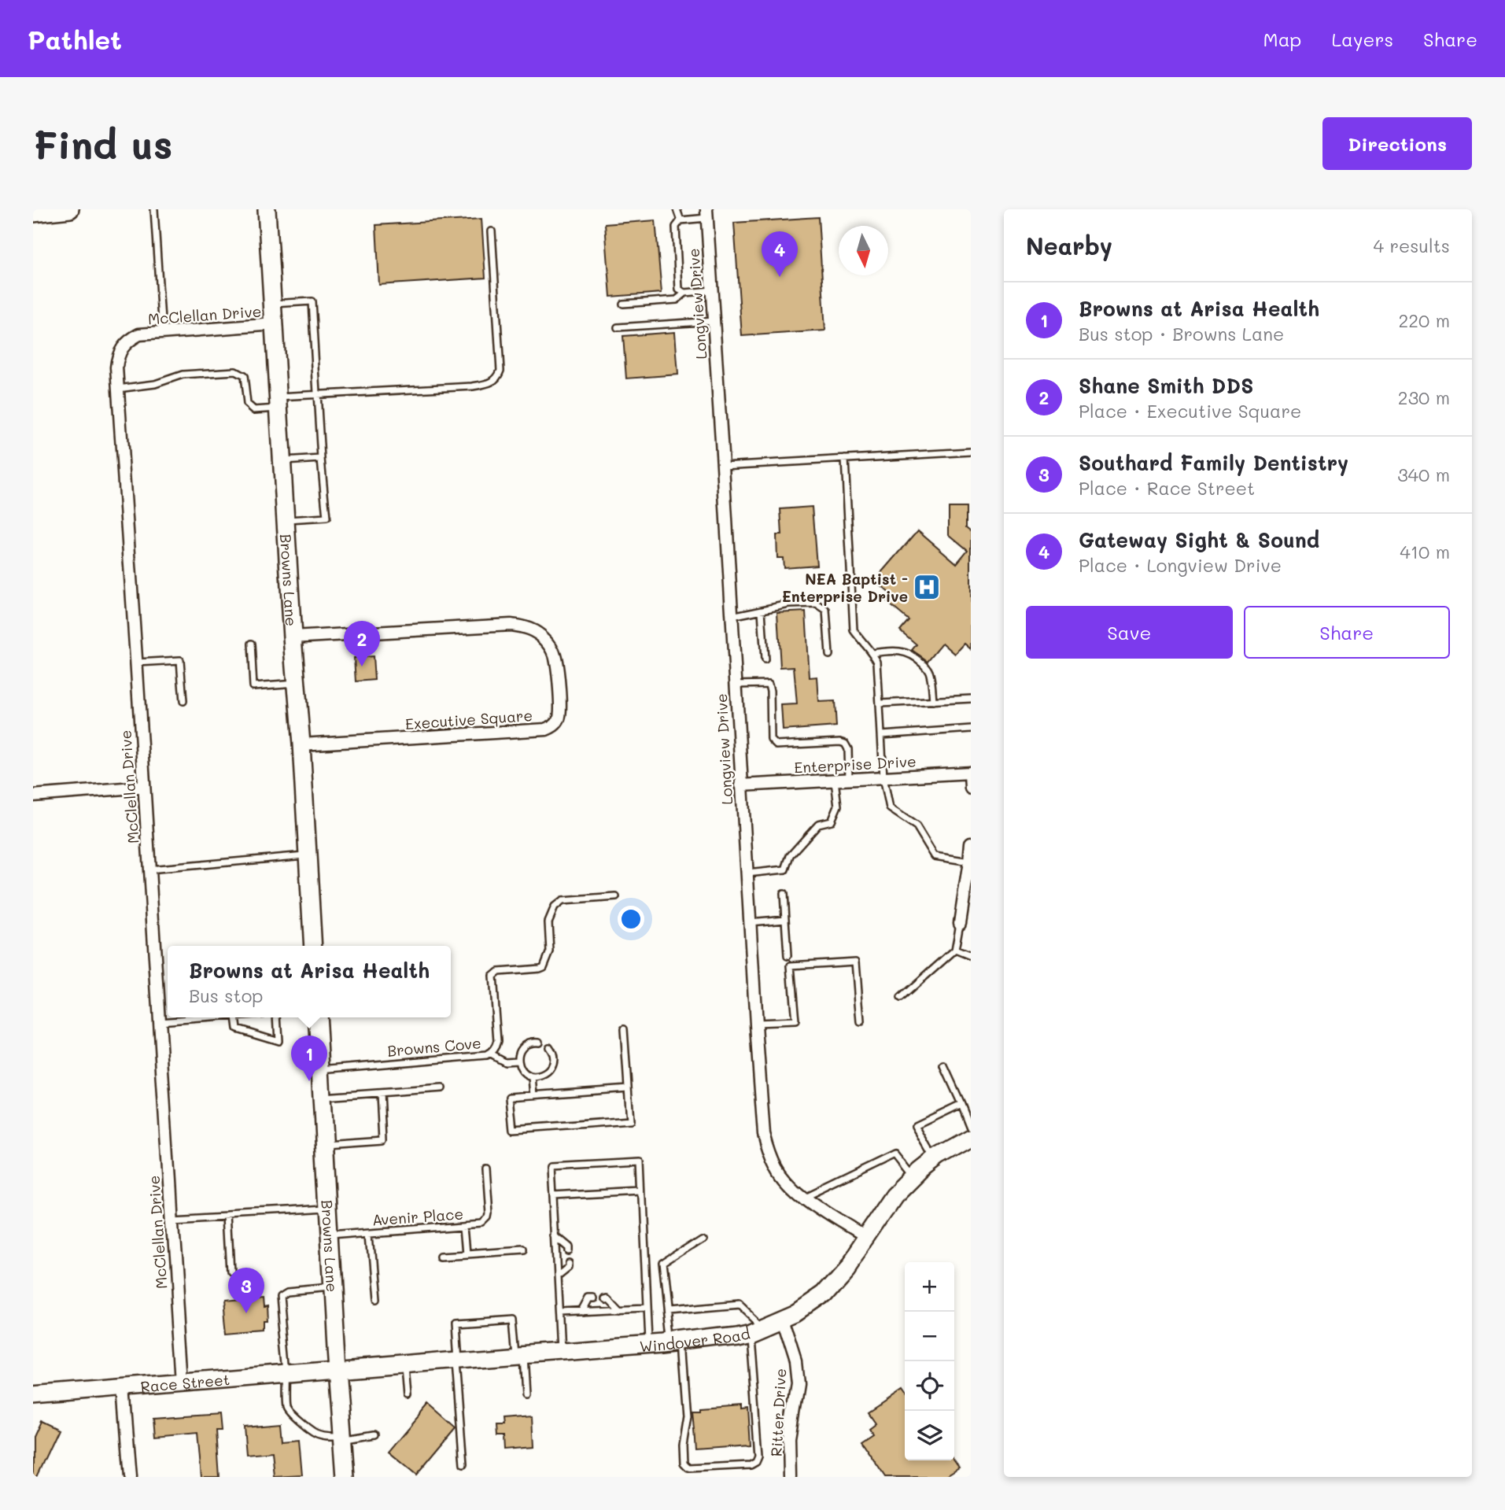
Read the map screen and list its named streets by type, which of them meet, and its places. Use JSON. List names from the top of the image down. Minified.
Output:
{"streets":{"street":["Longview Drive","McClellan Drive","Browns Lane","Executive Square","Enterprise Drive","Windover Road","Race Street","Ritter Drive"],"lane":["Browns Cove","Avenir Place"]},"crossings":[["Longview Drive","Enterprise Drive"],["Longview Drive","Windover Road"],["McClellan Drive","Browns Lane"],["McClellan Drive","Race Street"],["Browns Lane","Executive Square"],["Browns Lane","Browns Cove"],["Browns Lane","Avenir Place"],["Browns Lane","Windover Road"],["Browns Lane","Race Street"],["Windover Road","Race Street"],["Windover Road","Ritter Drive"]],"places":{"hospital":["NEA Baptist - Enterprise Drive"]},"north":"bottom","page":{"header":"Pathlet","nav":["Map","Layers","Share"],"buttons":["Directions",["Save","Share"]],"title":"Find us","heading":["Nearby","4 results"],"pins":["4","2","1","3"],"list":[{"mark":"1","name":"Browns at Arisa Health","note":"Bus stop · Browns Lane","value":"220 m"},{"mark":"2","name":"Shane Smith DDS","note":"Place · Executive Square","value":"230 m"},{"mark":"3","name":"Southard Family Dentistry","note":"Place · Race Street","value":"340 m"},{"mark":"4","name":"Gateway Sight & Sound","note":"Place · Longview Drive","value":"410 m"}],"popup":["Browns at Arisa Health","Bus stop"],"map_buttons":["+","−"]}}
